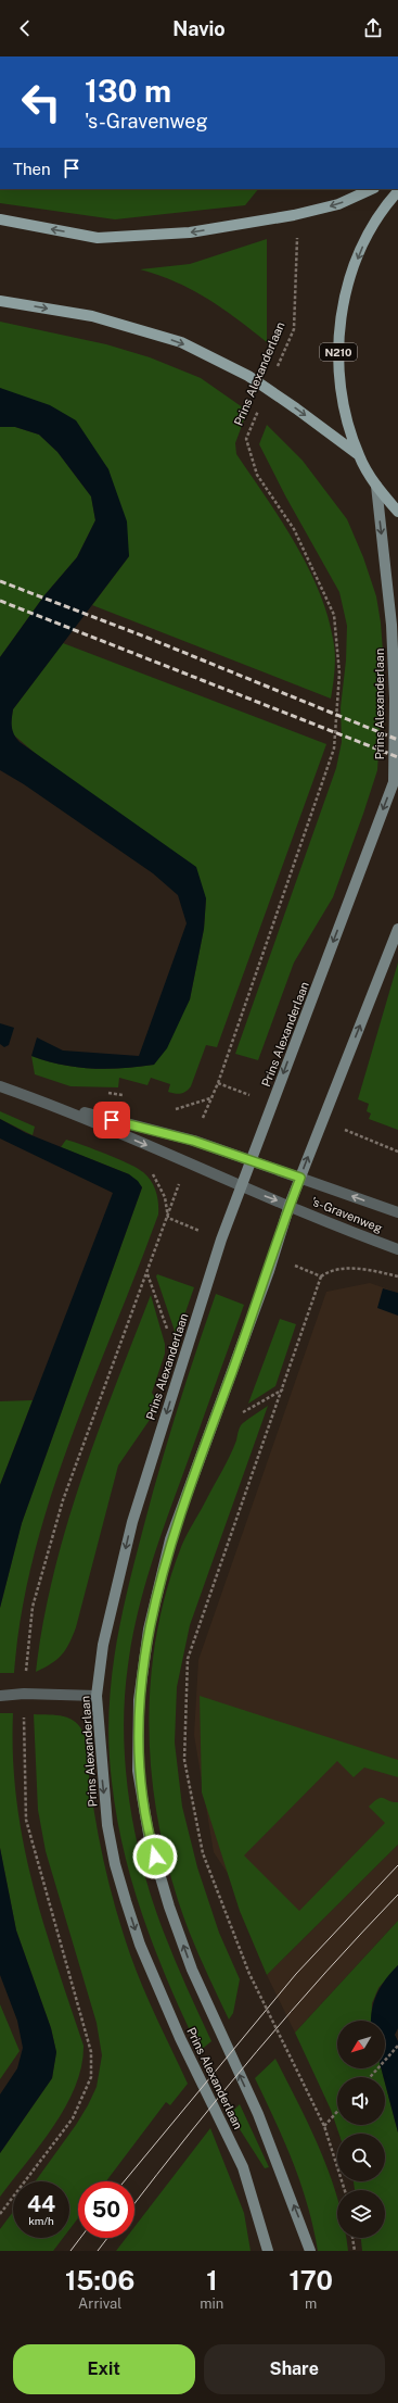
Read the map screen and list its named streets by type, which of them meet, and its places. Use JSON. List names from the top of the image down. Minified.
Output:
{"streets":{"main road":["N210","Prins Alexanderlaan"],"street":["'s-Gravenweg"]},"crossings":[["N210","Prins Alexanderlaan"],["Prins Alexanderlaan","'s-Gravenweg"]],"north":"bottom left","page":{"header":"Navio","turn":["130 m","'s-Gravenweg"],"then":"Then","speed":"44 km/h","limit":"50","eta":["15:06","Arrival","1","min","170","m"],"buttons":["Exit","Share"]}}
